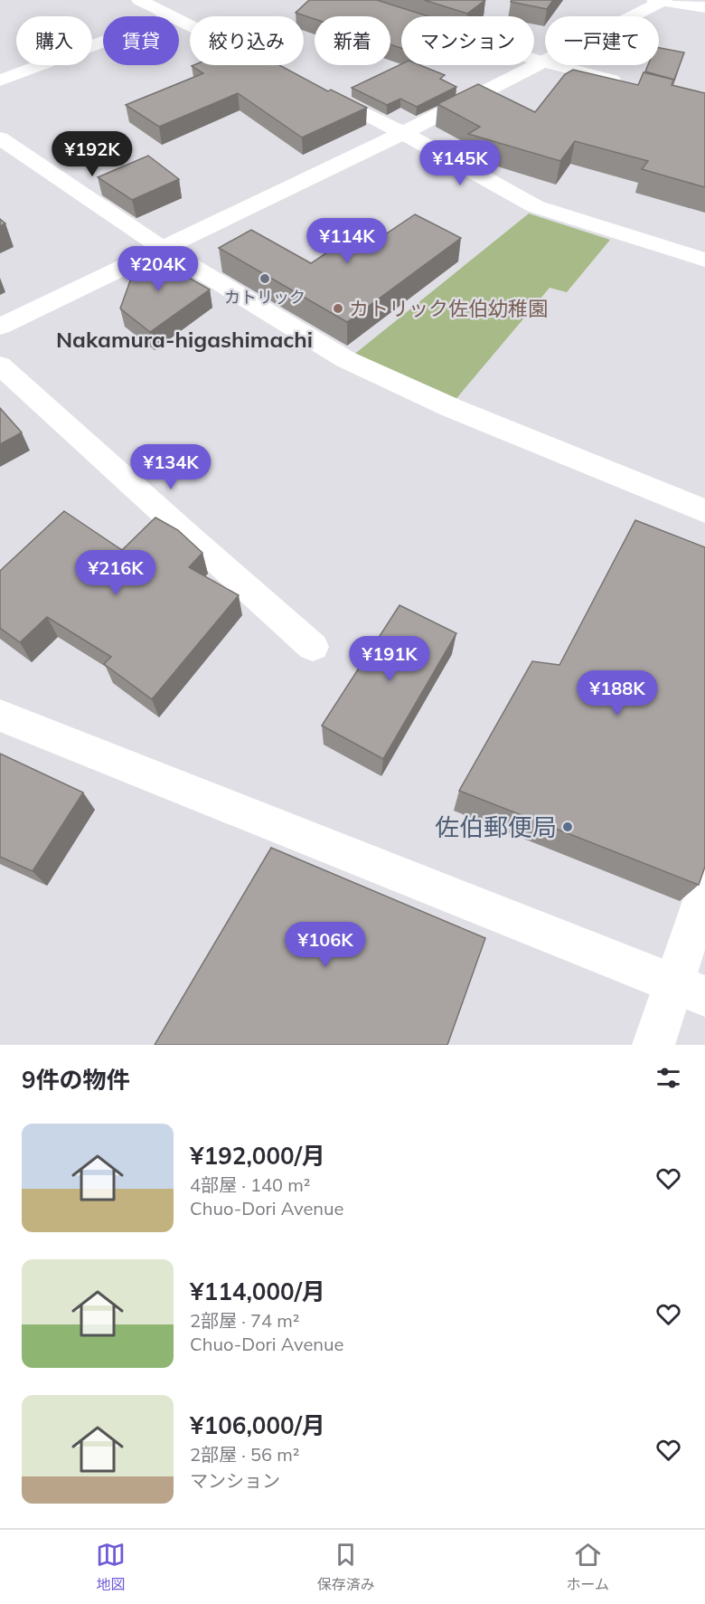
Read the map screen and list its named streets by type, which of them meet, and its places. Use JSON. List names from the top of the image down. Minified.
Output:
{"districts":["Nakamura-higashimachi"],"places":["カトリック","カトリック佐伯幼稚園","佐伯郵便局"],"page":{"chip":["購入","賃貸","絞り込み","新着","マンション","一戸建て"],"price":["¥192K","¥145K","¥114K","¥204K","¥134K","¥216K","¥191K","¥188K","¥106K"],"heading":"9件の物件","list":[{"name":"¥192,000/月","note":"4部屋 · 140 m² · Chuo-Dori Avenue"},{"name":"¥114,000/月","note":"2部屋 · 74 m² · Chuo-Dori Avenue"},{"name":"¥106,000/月","note":"2部屋 · 56 m² · マンション"}],"tabs":["地図","保存済み","ホーム"]}}
